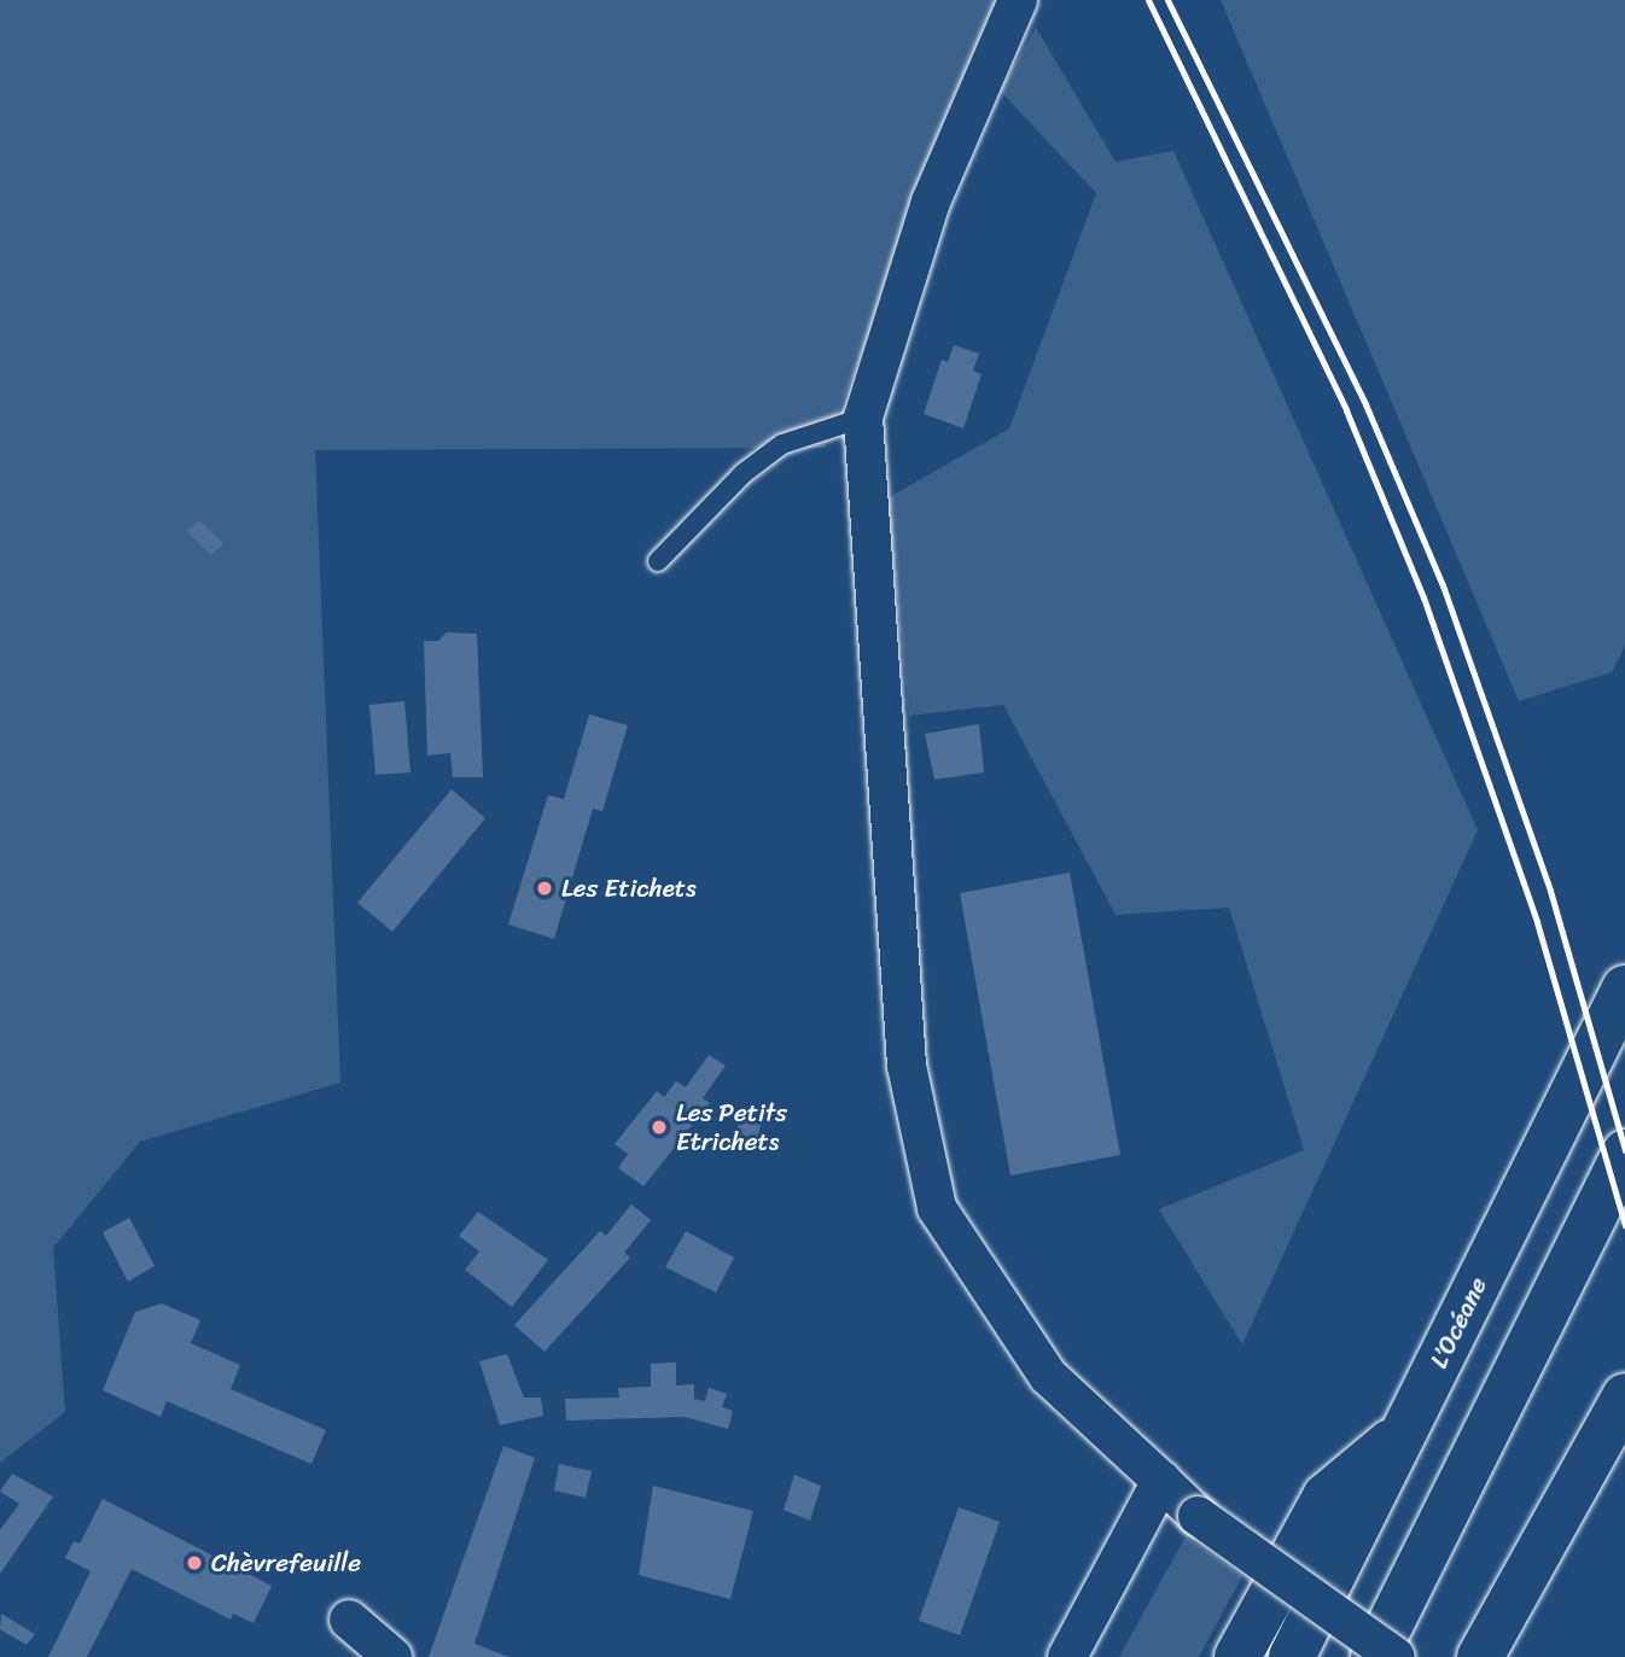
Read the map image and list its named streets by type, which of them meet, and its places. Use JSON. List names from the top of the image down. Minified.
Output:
{"streets":{"highway":["L’Océane"]},"places":["Les Etichets","Les Petits Etrichets","Chèvrefeuille"]}
